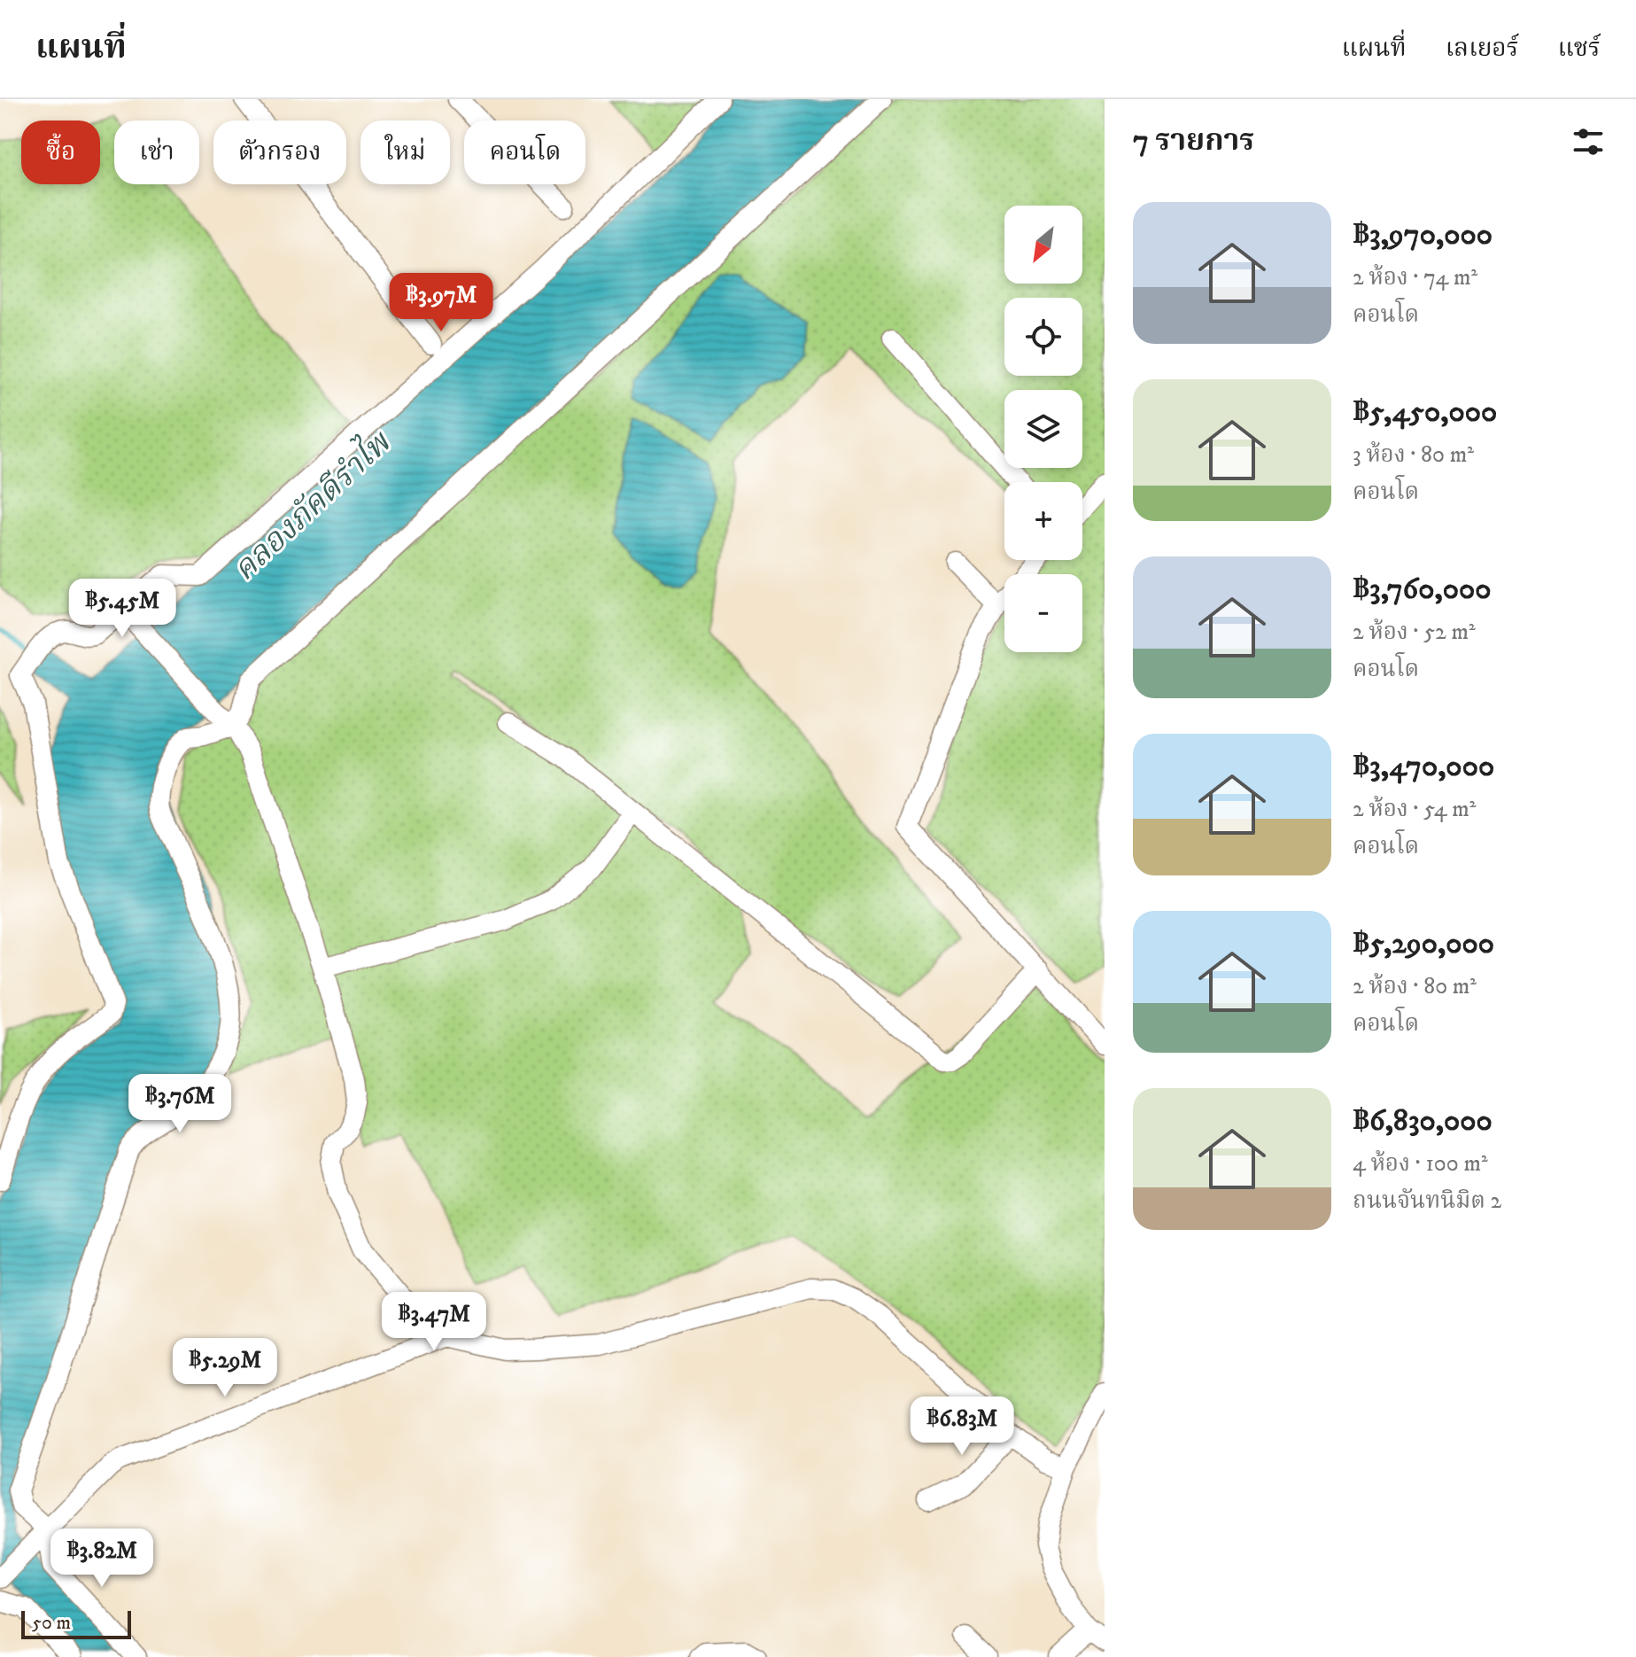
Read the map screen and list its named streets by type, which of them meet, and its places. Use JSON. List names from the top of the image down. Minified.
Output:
{"water":["คลองภัคดีรำไพ"],"scale_bar":"50 m","north":"bottom left","page":{"header":"แผนที่","nav":["แผนที่","เลเยอร์","แชร์"],"heading":"7 รายการ","chip":["ซื้อ","เช่า","ตัวกรอง","ใหม่","คอนโด"],"list":[{"name":"฿3,970,000","note":"2 ห้อง · 74 m² · คอนโด"},{"name":"฿5,450,000","note":"3 ห้อง · 80 m² · คอนโด"},{"name":"฿3,760,000","note":"2 ห้อง · 52 m² · คอนโด"},{"name":"฿3,470,000","note":"2 ห้อง · 54 m² · คอนโด"},{"name":"฿5,290,000","note":"2 ห้อง · 80 m² · คอนโด"},{"name":"฿6,830,000","note":"4 ห้อง · 100 m² · ถนนจันทนิมิต 2"}],"map_buttons":["+","−"],"price":["฿3.97M","฿5.45M","฿3.76M","฿3.47M","฿5.29M","฿6.83M","฿3.82M"],"scale":"50 m"}}
